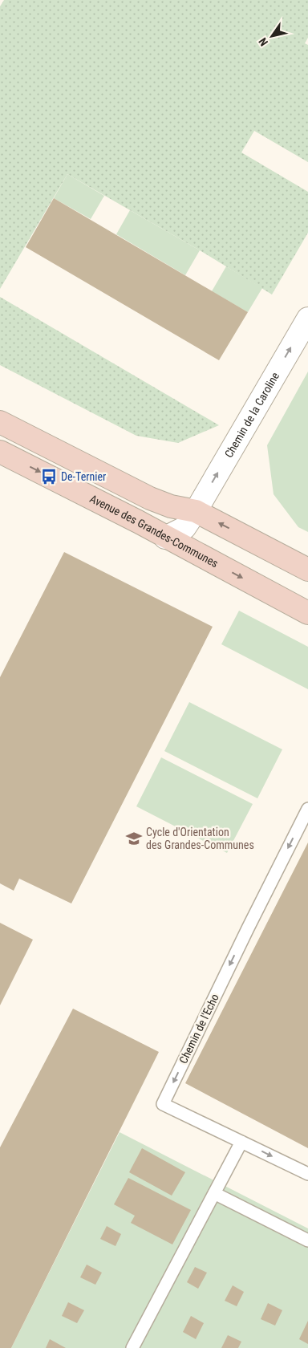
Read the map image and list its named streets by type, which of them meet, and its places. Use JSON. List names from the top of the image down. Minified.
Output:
{"streets":{"street":["Chemin de la Caroline","Avenue des Grandes-Communes"],"lane":["Chemin de l'Echo"]},"crossings":[["Chemin de la Caroline","Avenue des Grandes-Communes"]],"one_way":["Chemin de la Caroline"],"places":{"bus stop":["De-Ternier"],"school or university":["Cycle d'Orientation des Grandes-Communes"]},"north":"bottom left"}
